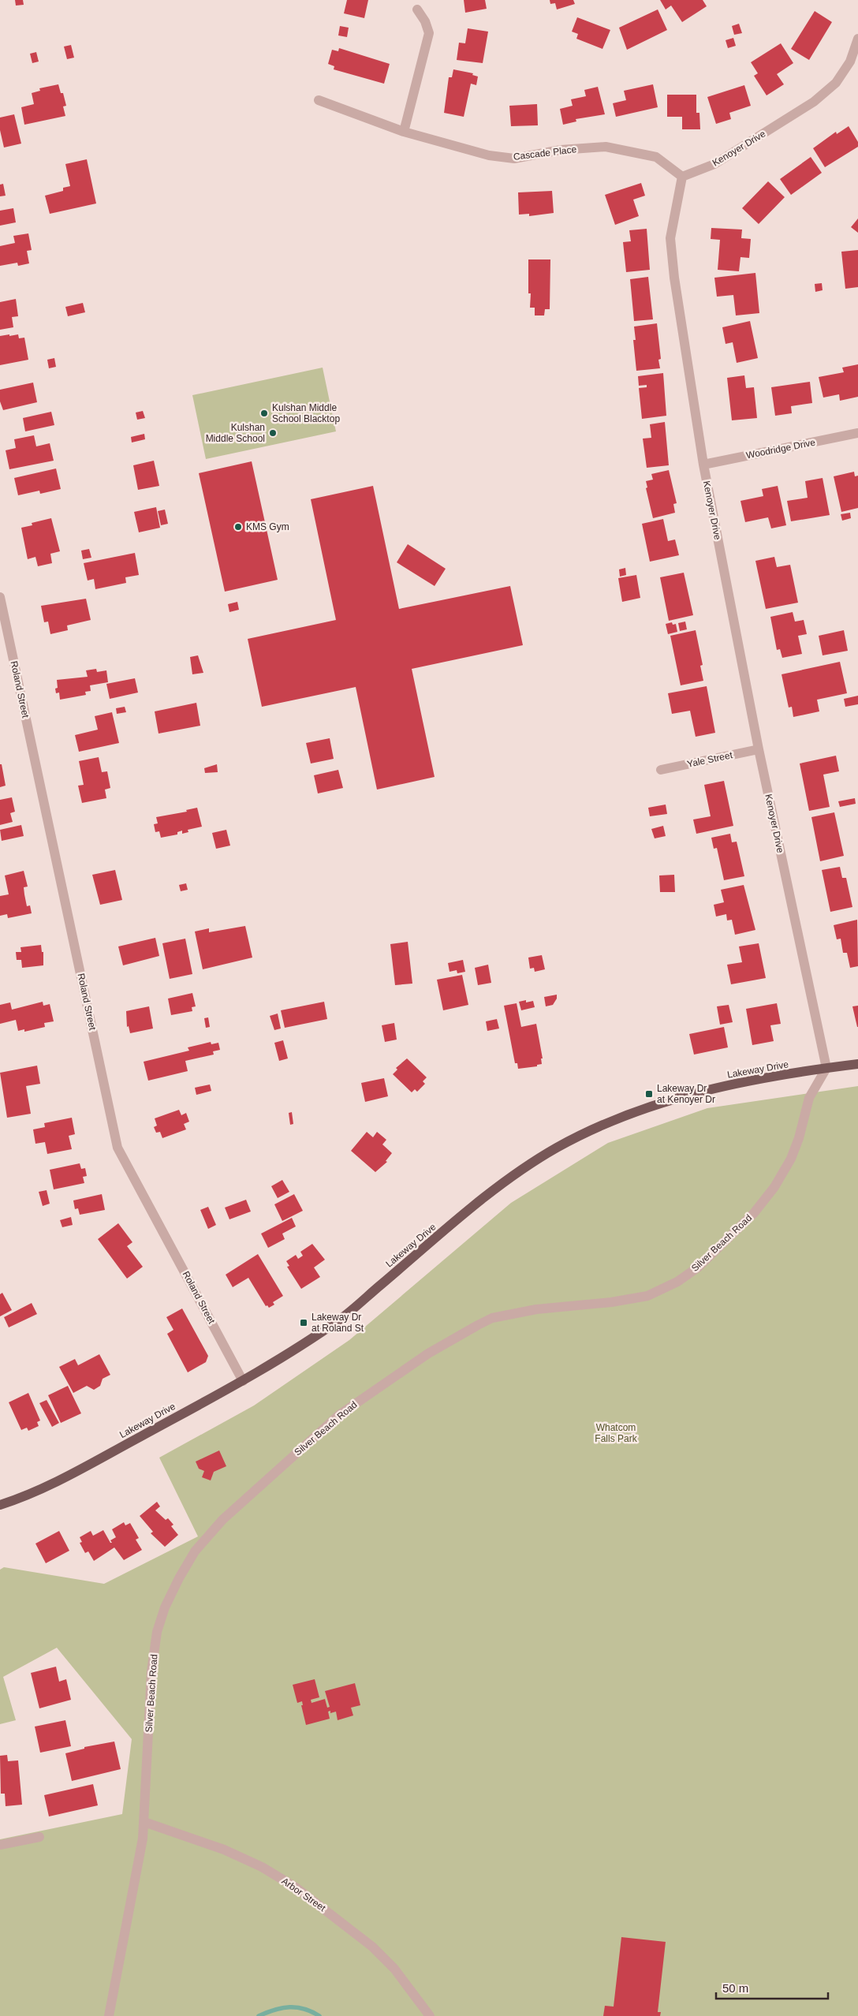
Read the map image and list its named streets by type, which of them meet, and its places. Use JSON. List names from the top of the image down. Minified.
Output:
{"streets":{"main road":["Lakeway Drive"],"street":["Kenoyer Drive","Cascade Place","Woodridge Drive","Roland Street","Yale Street","Silver Beach Road","Arbor Street"]},"crossings":[["Kenoyer Drive","Cascade Place"],["Kenoyer Drive","Woodridge Drive"],["Kenoyer Drive","Yale Street"],["Kenoyer Drive","Lakeway Drive"],["Kenoyer Drive","Silver Beach Road"],["Roland Street","Lakeway Drive"],["Lakeway Drive","Silver Beach Road"],["Silver Beach Road","Arbor Street"]],"parks":["Whatcom Falls Park"],"places":{"other":["Kulshan Middle School Blacktop","Kulshan Middle School","KMS Gym"],"transit":["Lakeway Dr at Kenoyer Dr","Lakeway Dr at Roland St"]},"scale_bar":"50 m"}
